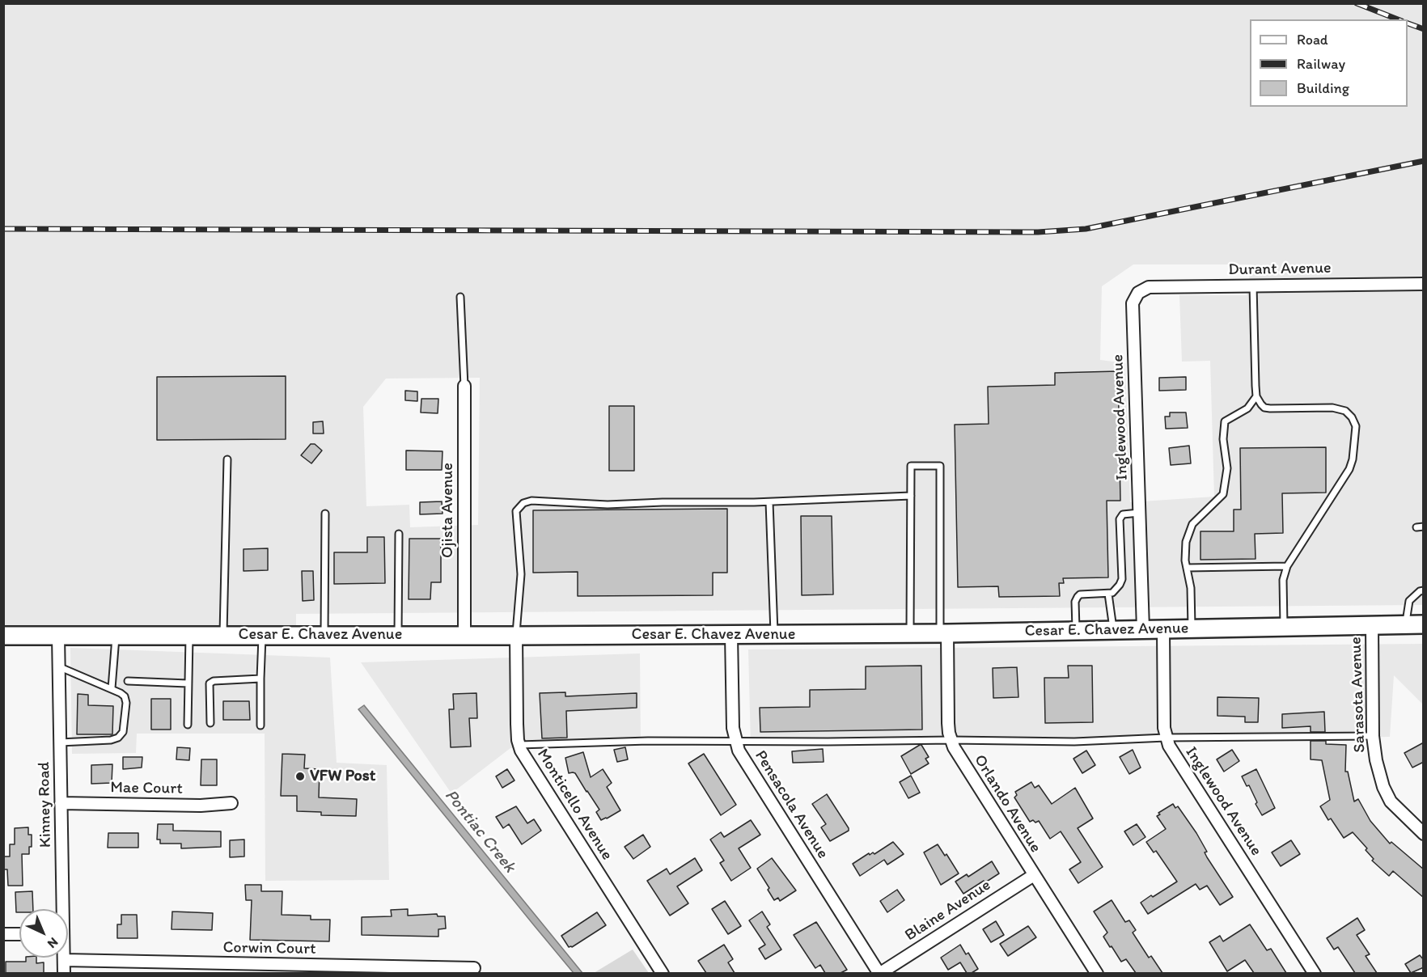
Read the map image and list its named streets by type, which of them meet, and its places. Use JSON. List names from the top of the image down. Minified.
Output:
{"streets":{"main road":["Cesar E. Chavez Avenue"],"street":["Durant Avenue","Inglewood Avenue","Ojista Avenue","Sarasota Avenue","Mae Court","Orlando Avenue","Kinney Road","Monticello Avenue","Pensacola Avenue","Blaine Avenue","Corwin Court"]},"crossings":[["Durant Avenue","Inglewood Avenue"],["Inglewood Avenue","Cesar E. Chavez Avenue"],["Ojista Avenue","Cesar E. Chavez Avenue"],["Cesar E. Chavez Avenue","Sarasota Avenue"],["Cesar E. Chavez Avenue","Orlando Avenue"],["Cesar E. Chavez Avenue","Kinney Road"],["Cesar E. Chavez Avenue","Monticello Avenue"],["Cesar E. Chavez Avenue","Pensacola Avenue"],["Mae Court","Kinney Road"],["Orlando Avenue","Blaine Avenue"],["Kinney Road","Corwin Court"],["Pensacola Avenue","Blaine Avenue"]],"water":["Pontiac Creek"],"places":["VFW Post"],"legend":["Road","Railway","Building"],"north":"bottom right"}
